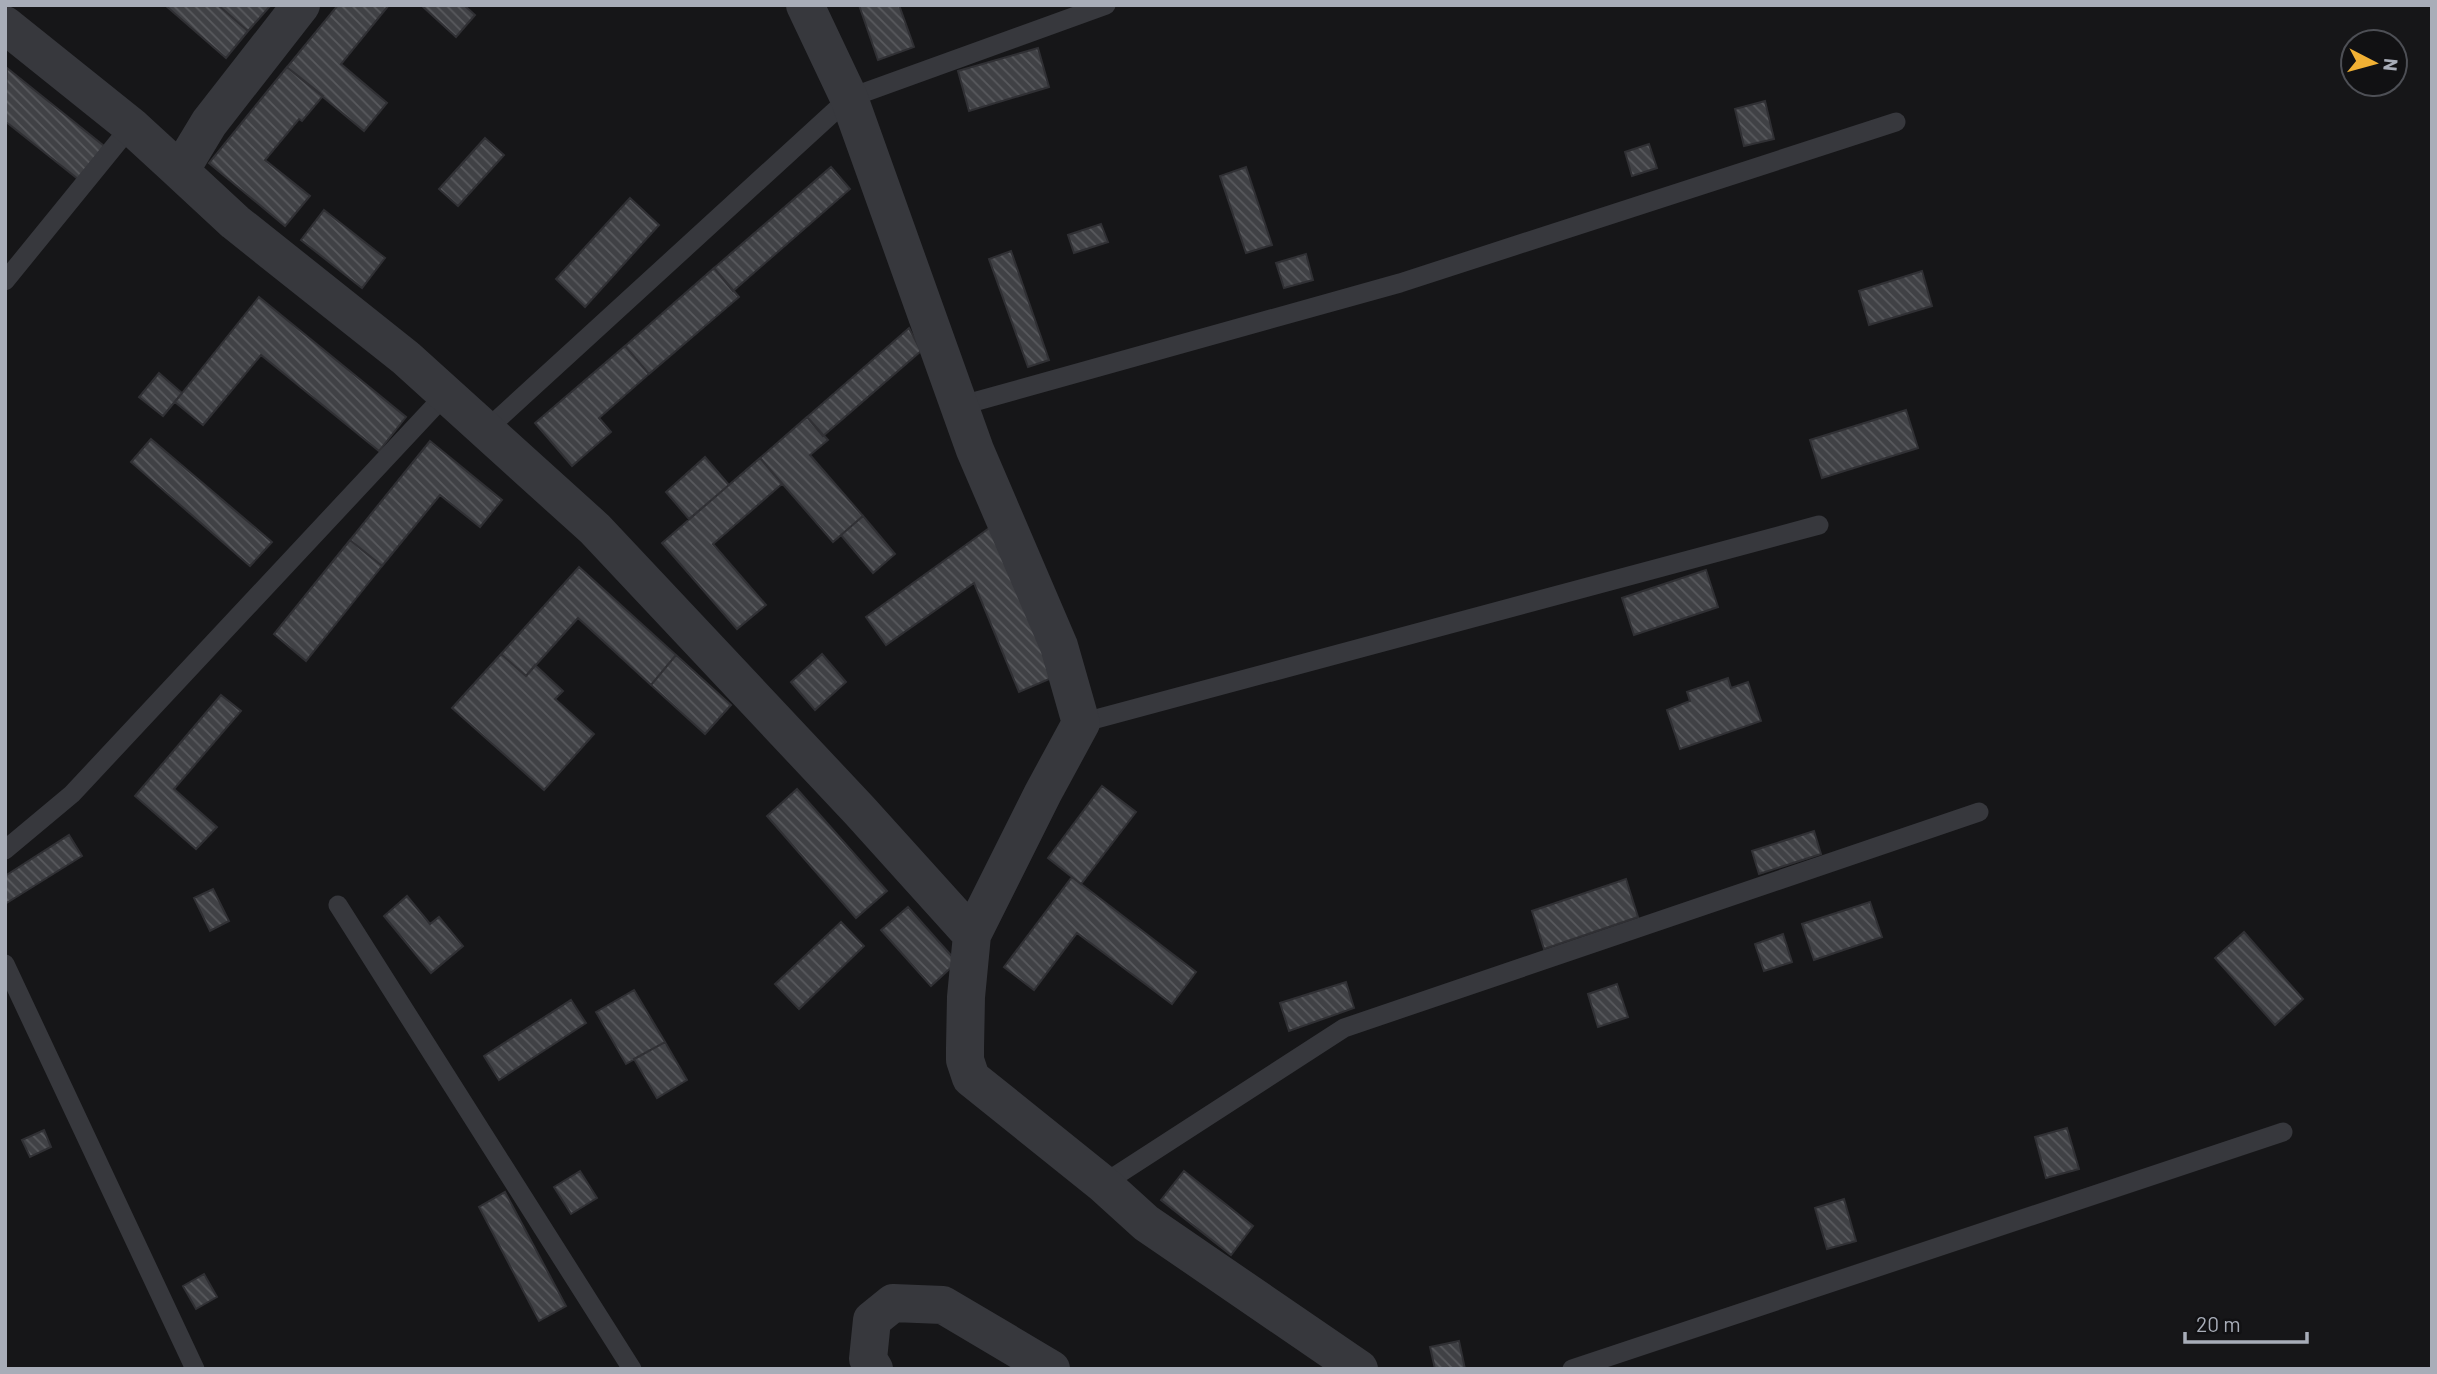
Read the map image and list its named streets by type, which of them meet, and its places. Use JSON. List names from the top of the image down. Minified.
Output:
{"scale_bar":"20 m","north":"right"}
